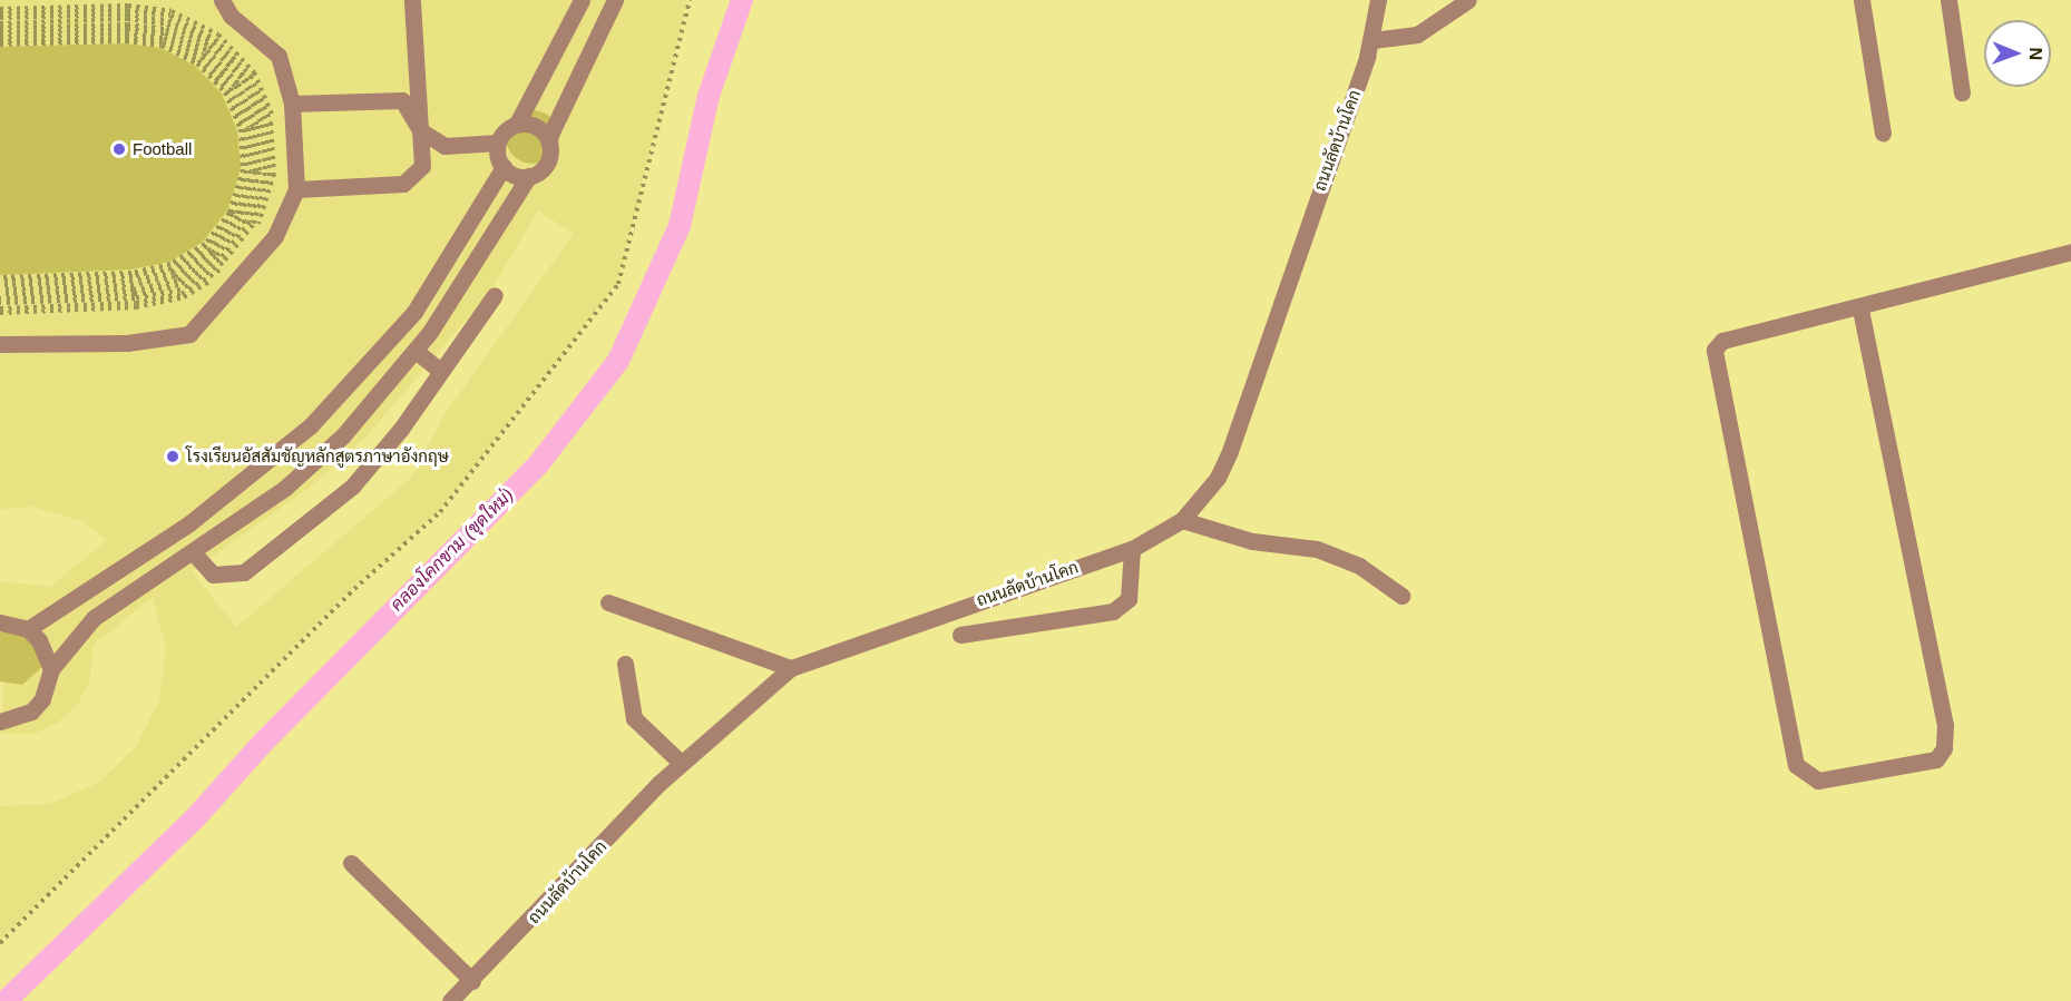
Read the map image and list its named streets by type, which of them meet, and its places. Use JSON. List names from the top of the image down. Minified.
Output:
{"streets":{"street":["ถนนลัดบ้านโคก"]},"water":["คลองโคกขาม (ขุดใหม่)"],"places":["Football","โรงเรียนอัสสัมชัญหลักสูตรภาษาอังกฤษ"],"north":"right"}
